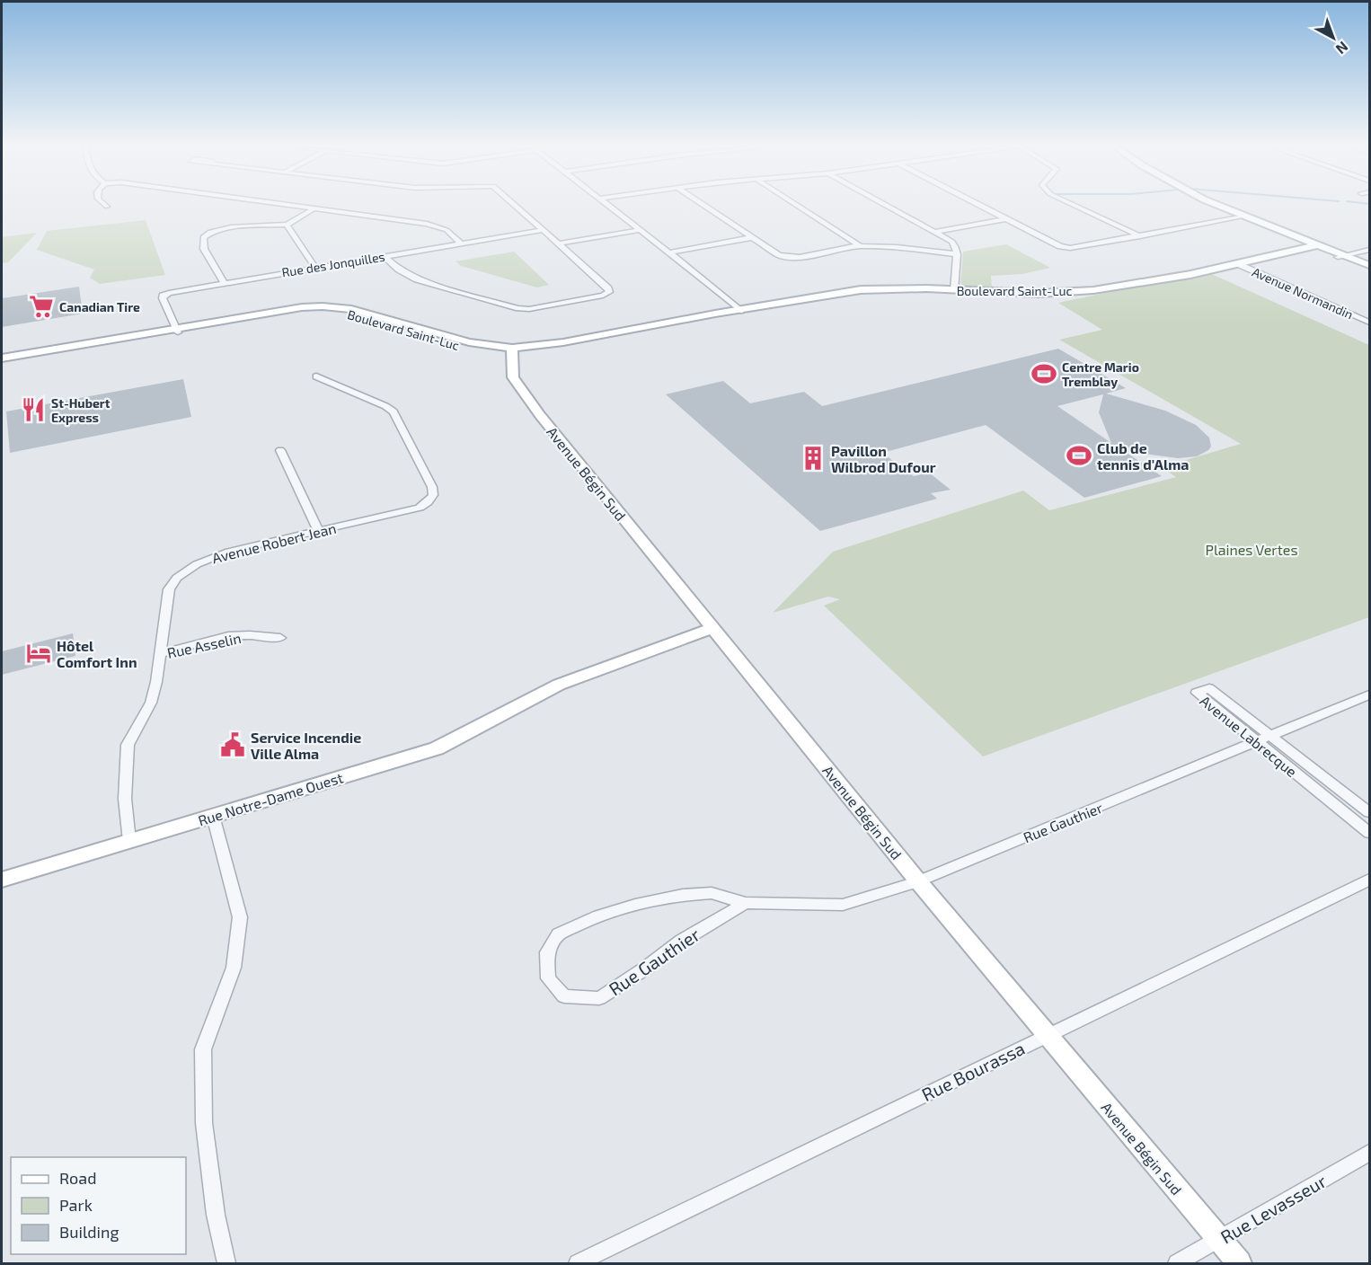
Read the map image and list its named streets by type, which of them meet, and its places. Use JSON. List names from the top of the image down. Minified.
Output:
{"streets":{"street":["Rue des Jonquilles","Boulevard Saint-Luc","Avenue Normandin","Avenue Bégin Sud","Avenue Robert Jean","Rue Asselin","Avenue Labrecque","Rue Notre-Dame Ouest","Rue Gauthier","Rue Bourassa","Rue Levasseur"]},"crossings":[["Rue des Jonquilles","Boulevard Saint-Luc"],["Boulevard Saint-Luc","Avenue Normandin"],["Boulevard Saint-Luc","Avenue Bégin Sud"],["Avenue Bégin Sud","Rue Notre-Dame Ouest"],["Avenue Bégin Sud","Rue Gauthier"],["Avenue Bégin Sud","Rue Bourassa"],["Avenue Bégin Sud","Rue Levasseur"],["Avenue Robert Jean","Rue Asselin"],["Avenue Robert Jean","Rue Notre-Dame Ouest"],["Avenue Labrecque","Rue Gauthier"]],"parks":["Plaines Vertes"],"places":{"supermarket":["Canadian Tire"],"sports":["Centre Mario Tremblay","Club de tennis d'Alma"],"restaurant":["St-Hubert Express"],"building":["Pavillon Wilbrod Dufour"],"hotel":["Hôtel Comfort Inn"],"public building":["Service Incendie Ville Alma"]},"legend":["Road","Park","Building"],"north":"bottom right"}
